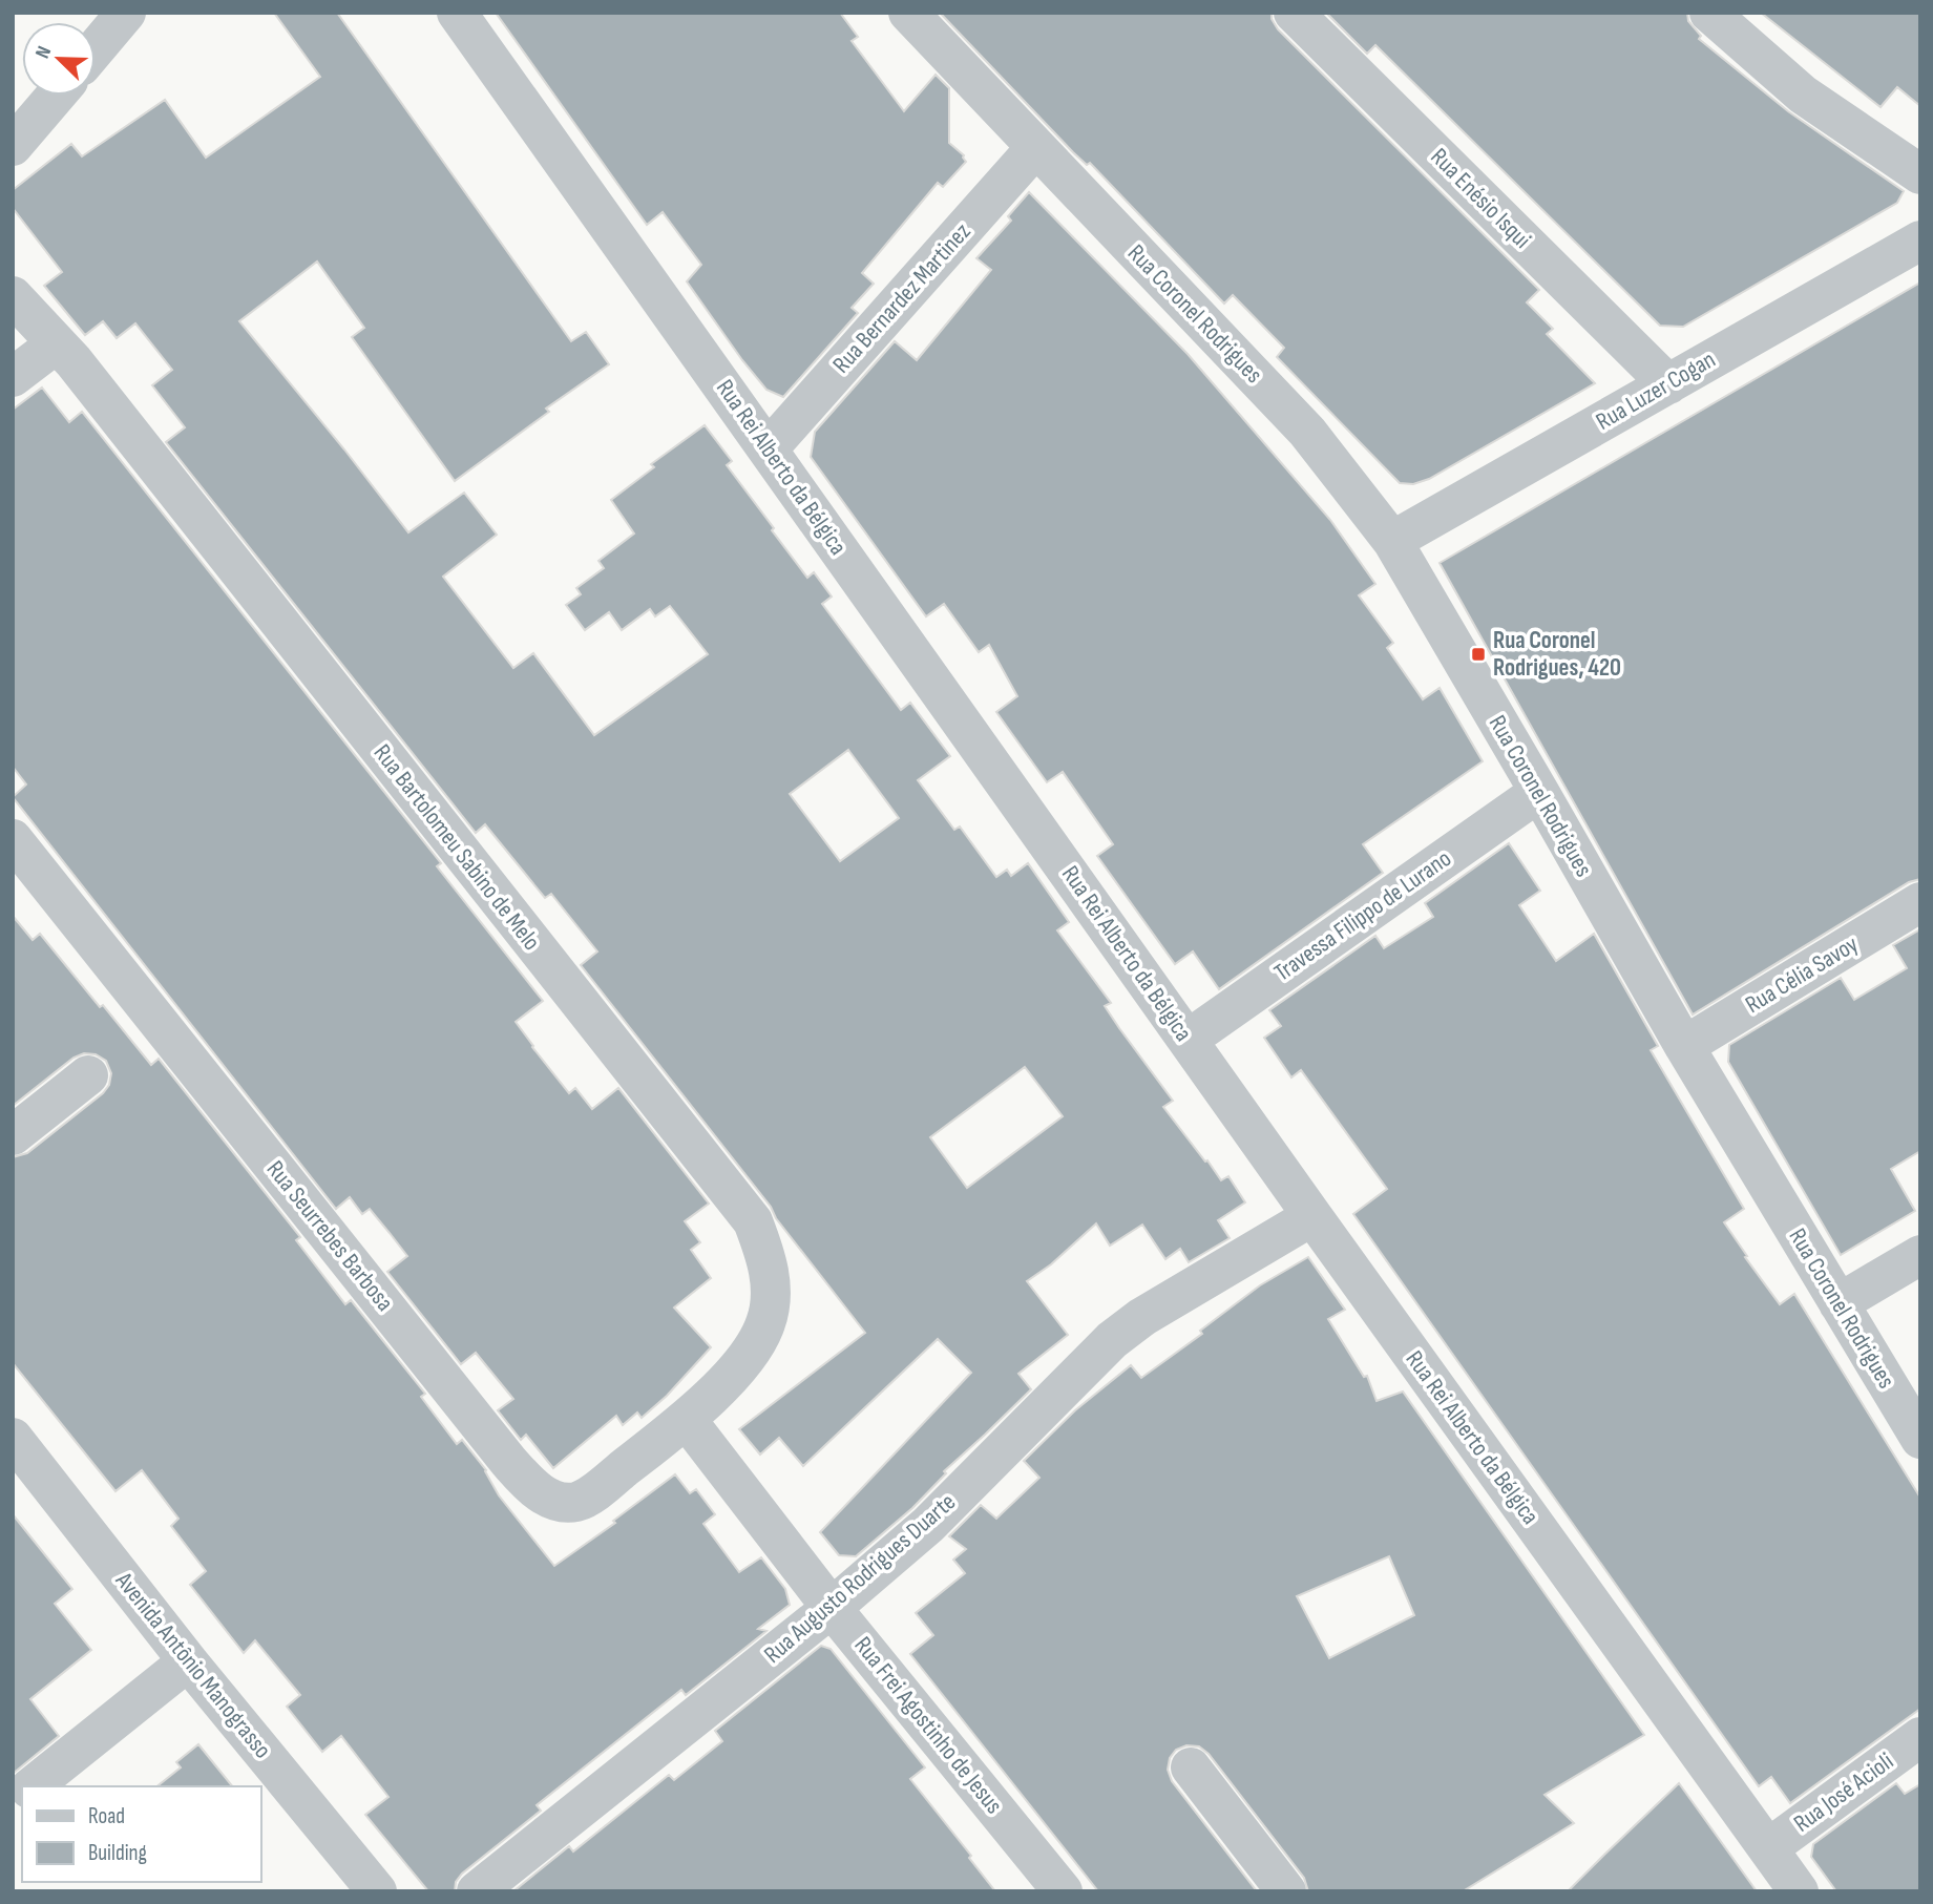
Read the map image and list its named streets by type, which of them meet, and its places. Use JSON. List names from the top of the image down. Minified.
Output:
{"streets":{"street":["Rua Enésio Isqui","Rua Bernardez Martinez","Rua Coronel Rodrigues","Rua Luzer Cogan","Rua Rei Alberto da Bélgica","Rua Bartolomeu Sabino de Melo","Travessa Filippo de Lurano","Rua Célia Savoy","Rua Seurrebes Barbosa","Rua Augusto Rodrigues Duarte","Avenida Antônio Manograsso","Rua Frei Agostinho de Jesus","Rua José Acioli"]},"crossings":[["Rua Enésio Isqui","Rua Luzer Cogan"],["Rua Bernardez Martinez","Rua Coronel Rodrigues"],["Rua Bernardez Martinez","Rua Rei Alberto da Bélgica"],["Rua Coronel Rodrigues","Rua Luzer Cogan"],["Rua Coronel Rodrigues","Travessa Filippo de Lurano"],["Rua Coronel Rodrigues","Rua Célia Savoy"],["Rua Rei Alberto da Bélgica","Travessa Filippo de Lurano"],["Rua Rei Alberto da Bélgica","Rua Augusto Rodrigues Duarte"],["Rua Rei Alberto da Bélgica","Rua José Acioli"],["Rua Bartolomeu Sabino de Melo","Rua Seurrebes Barbosa"],["Rua Bartolomeu Sabino de Melo","Rua Frei Agostinho de Jesus"],["Rua Seurrebes Barbosa","Rua Frei Agostinho de Jesus"],["Rua Augusto Rodrigues Duarte","Rua Frei Agostinho de Jesus"]],"places":{"transit":["Rua Coronel Rodrigues, 420"]},"legend":["Road","Building"],"north":"top left"}
